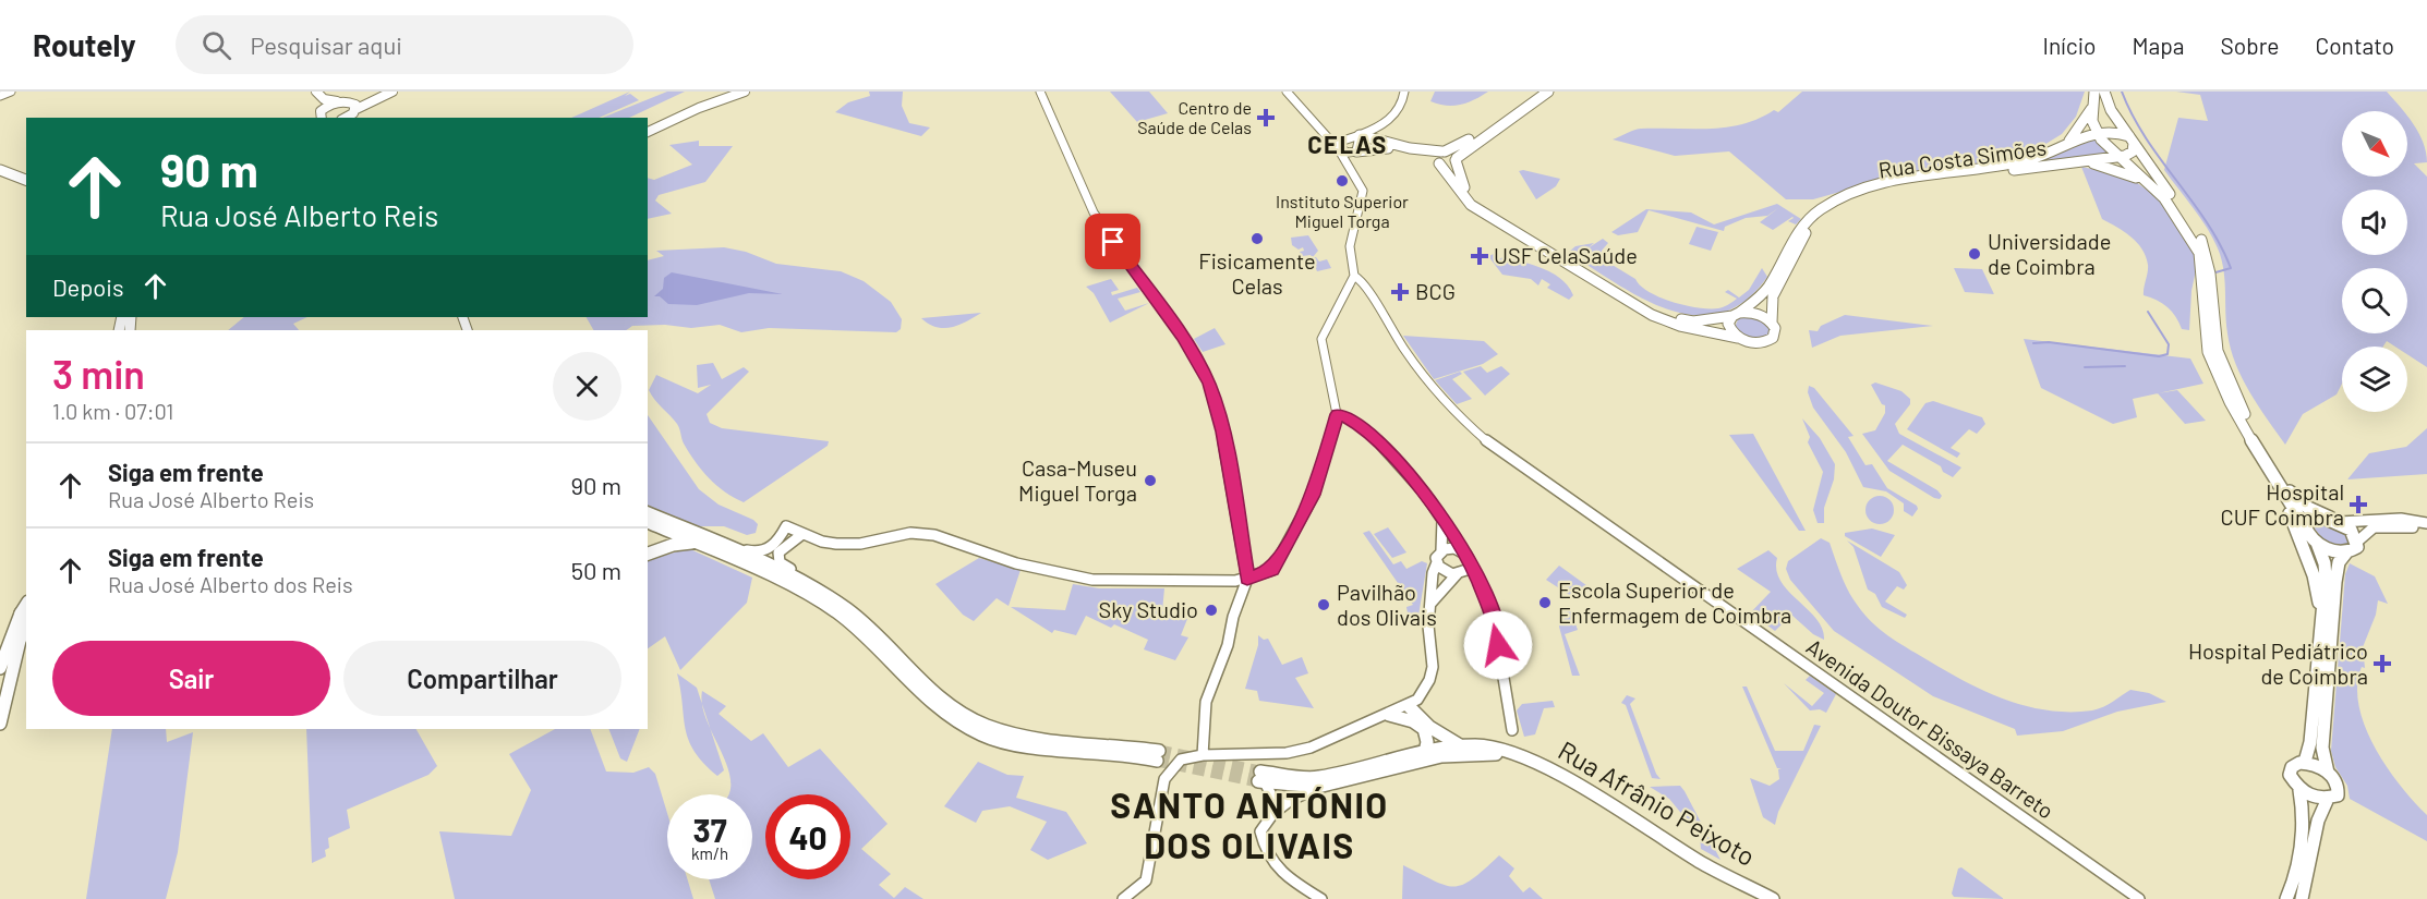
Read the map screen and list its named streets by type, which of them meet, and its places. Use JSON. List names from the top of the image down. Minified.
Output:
{"streets":{"main road":["Rua Costa Simões","Rua Afrânio Peixoto"],"street":["Avenida Doutor Bissaya Barreto"]},"districts":["CELAS","SANTO ANTÓNIO DOS OLIVAIS"],"places":{"health":["Centro de Saúde de Celas","USF CelaSaúde","BCG","Hospital CUF Coimbra","Hospital Pediátrico de Coimbra"],"other":["Instituto Superior Miguel Torga","Fisicamente Celas","Universidade de Coimbra","Casa-Museu Miguel Torga","Escola Superior de Enfermagem de Coimbra","Pavilhão dos Olivais","Sky Studio"]},"north":"bottom right","page":{"header":"Routely","search":"Pesquisar aqui","nav":["Início","Mapa","Sobre","Contato"],"turn":["90 m","Rua José Alberto Reis"],"then":"Depois","heading":["3 min","1.0 km · 07:01"],"list":[{"name":"Siga em frente","note":"Rua José Alberto Reis","value":"90 m"},{"name":"Siga em frente","note":"Rua José Alberto dos Reis","value":"50 m"}],"buttons":["Sair","Compartilhar"],"speed":"37 km/h","limit":"40"}}
